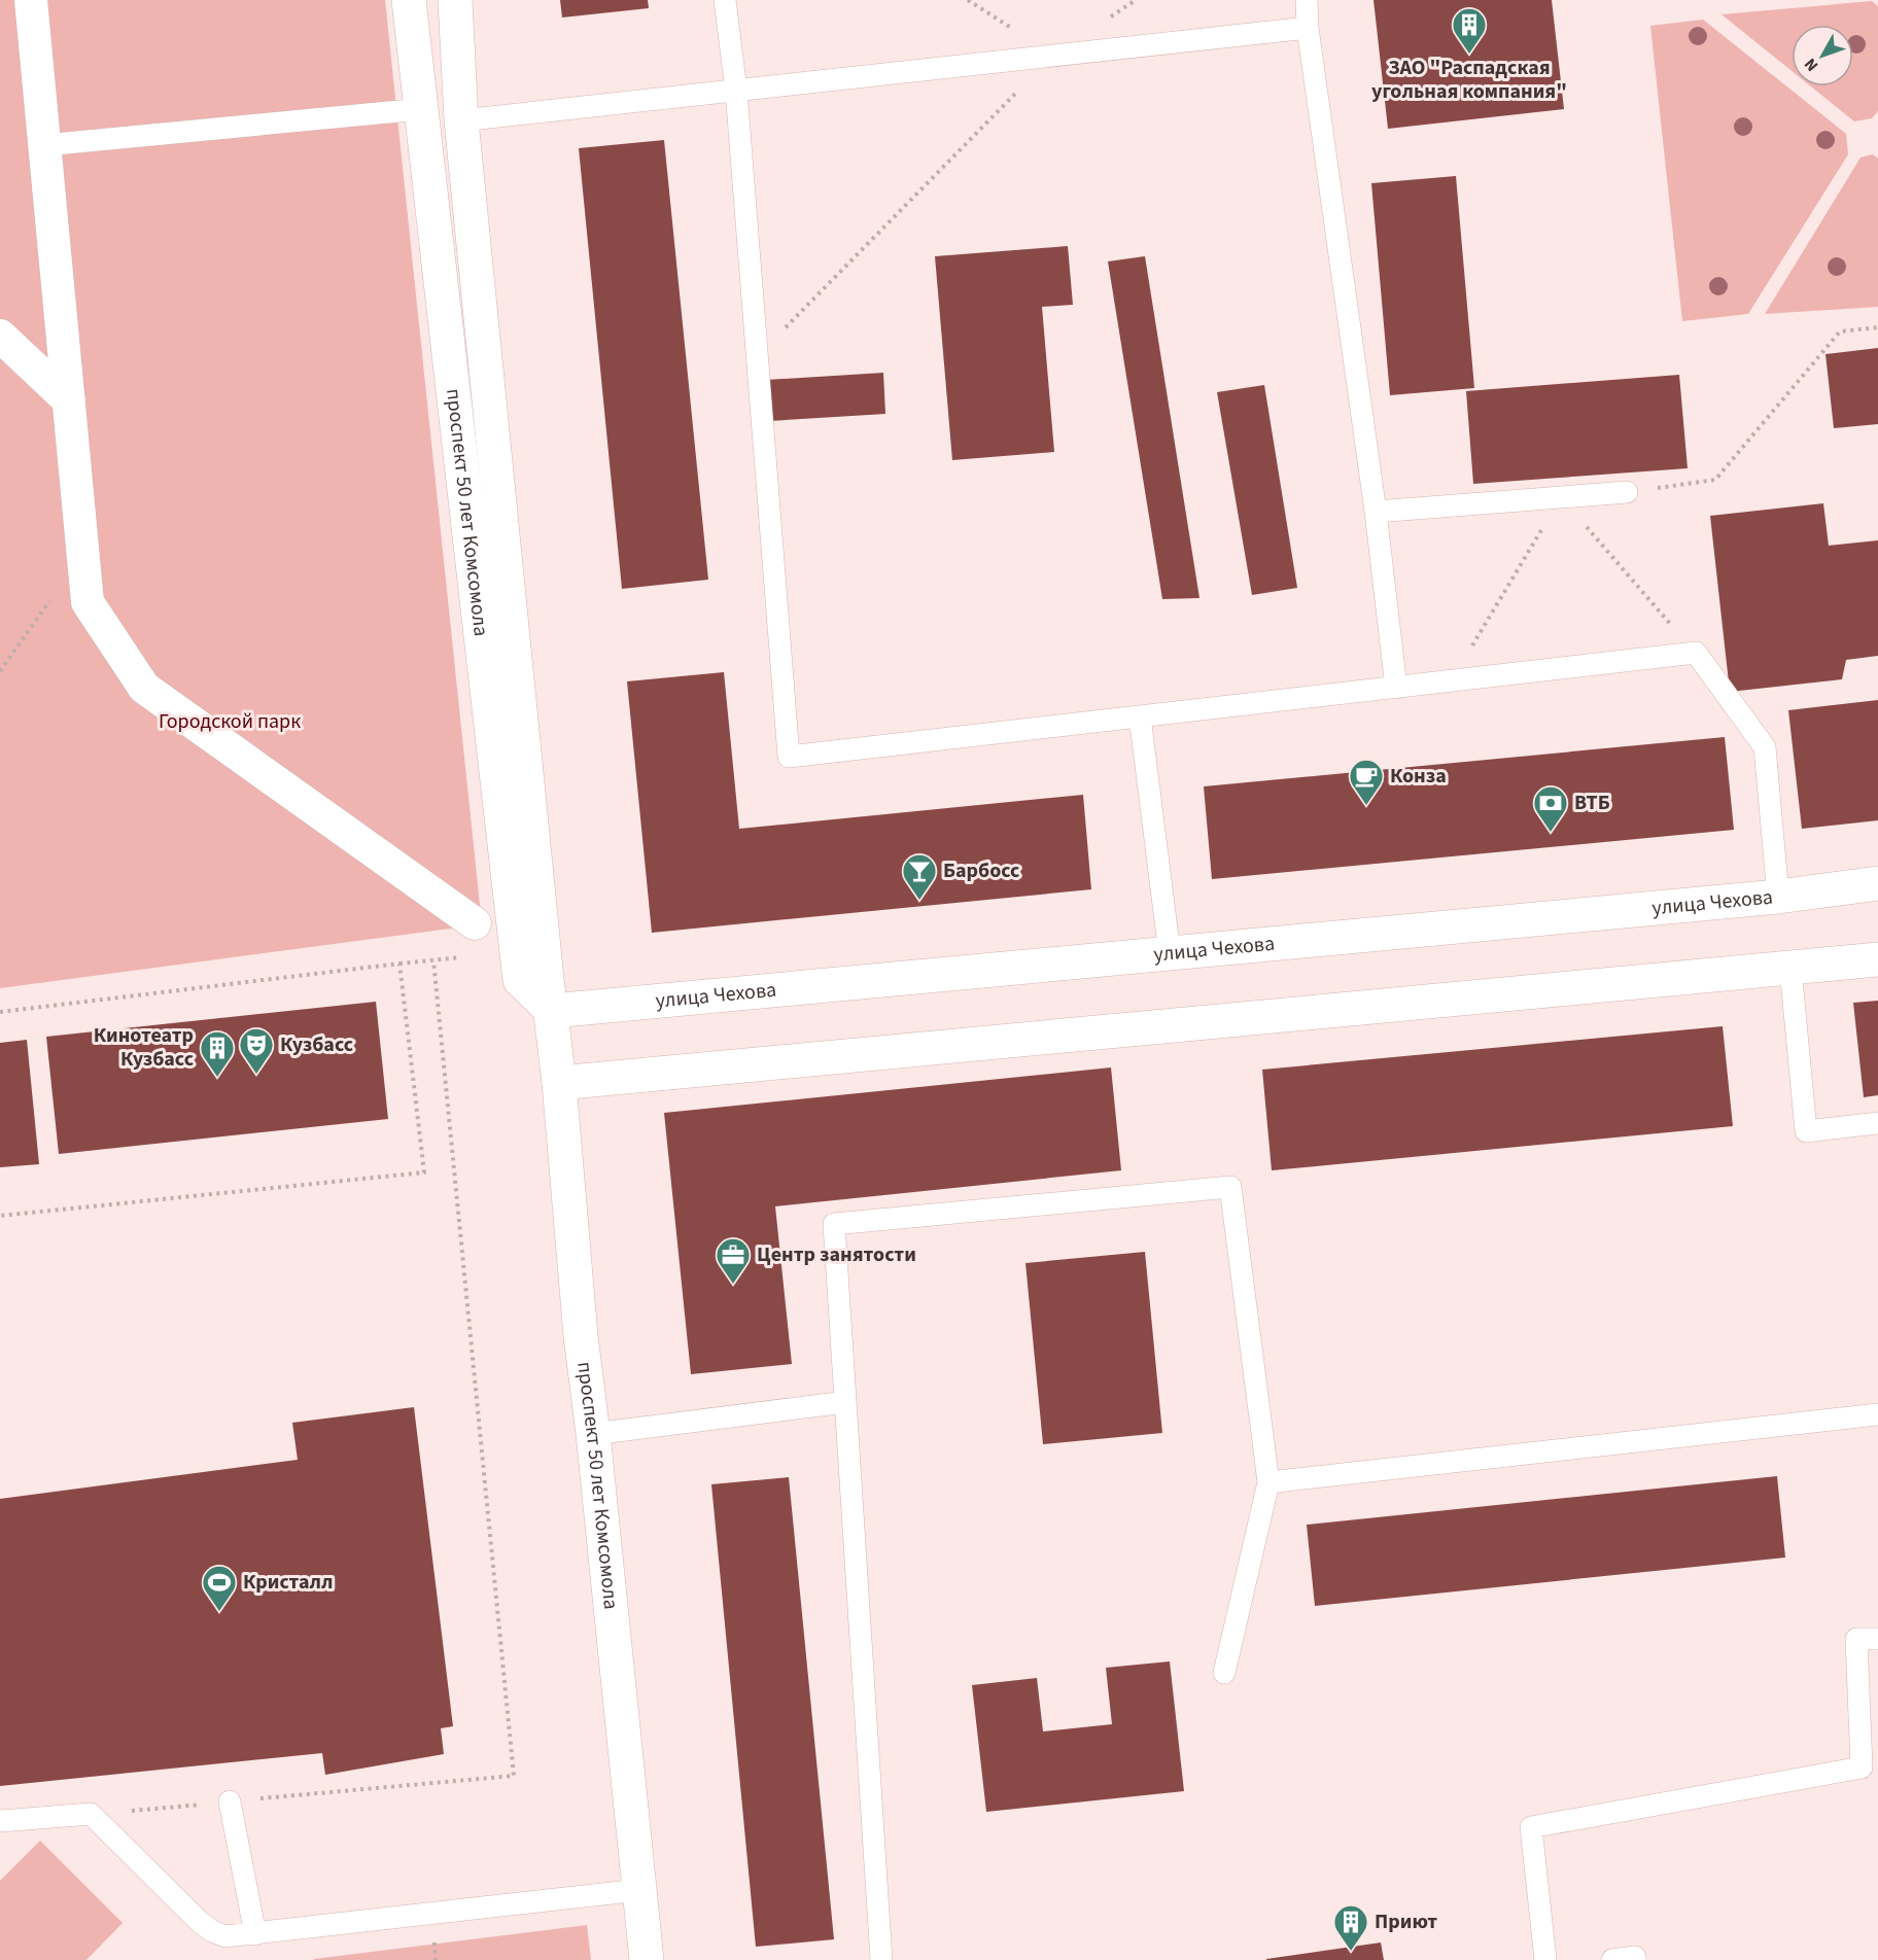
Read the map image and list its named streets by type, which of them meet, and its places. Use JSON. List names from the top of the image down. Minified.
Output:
{"streets":{"main road":["проспект 50 лет Комсомола","улица Чехова"]},"crossings":[["проспект 50 лет Комсомола","улица Чехова"]],"parks":["Городской парк"],"places":{"building":["ЗАО \"Распадская угольная компания\"","Кинотеатр Кузбасс","Приют"],"cafe":["Конза"],"bank":["ВТБ"],"bar":["Барбосс"],"theatre":["Кузбасс"],"office":["Центр занятости"],"sports":["Кристалл"]},"north":"bottom left"}
